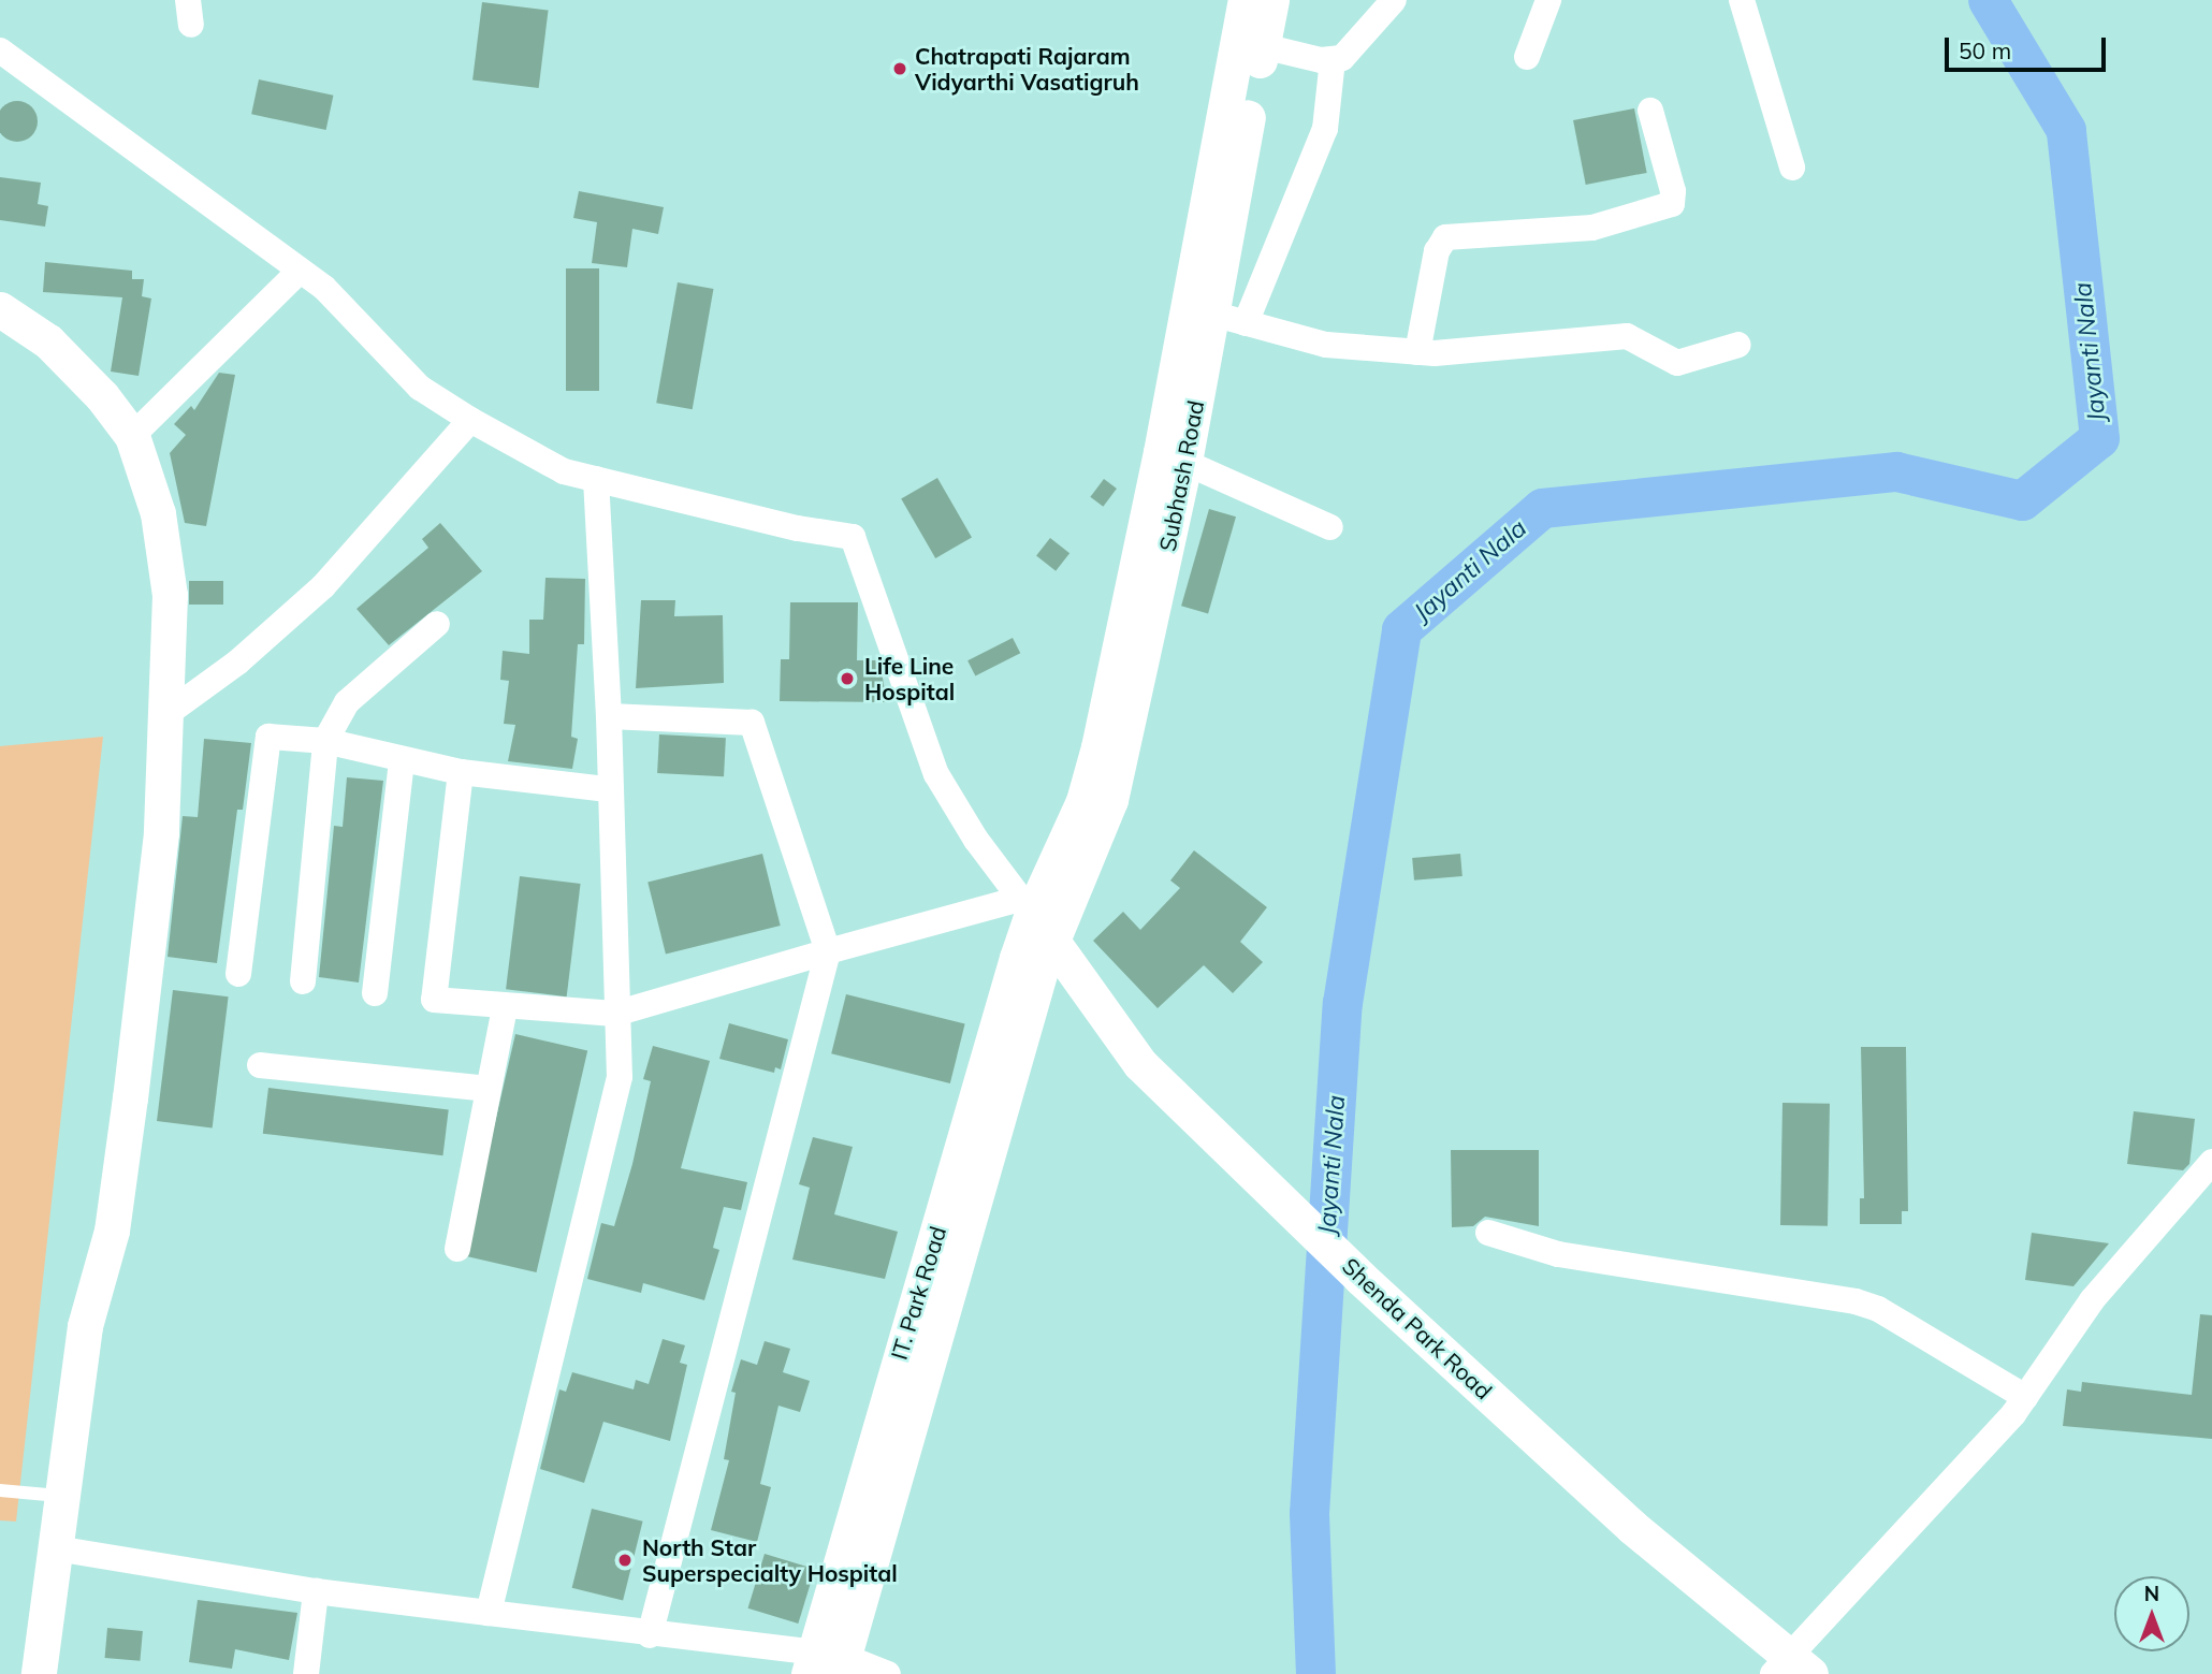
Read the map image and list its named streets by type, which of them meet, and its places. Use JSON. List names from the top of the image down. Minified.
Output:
{"streets":{"main road":["Subhash Road","IT. Park Road","Shenda Park Road"]},"crossings":[["Subhash Road","IT. Park Road"],["Subhash Road","Shenda Park Road"],["IT. Park Road","Shenda Park Road"]],"water":["Jayanti Nala"],"places":["Chatrapati Rajaram Vidyarthi Vasatigruh","Life Line Hospital","North Star Superspecialty Hospital"],"scale_bar":"50 m","north":"top"}
